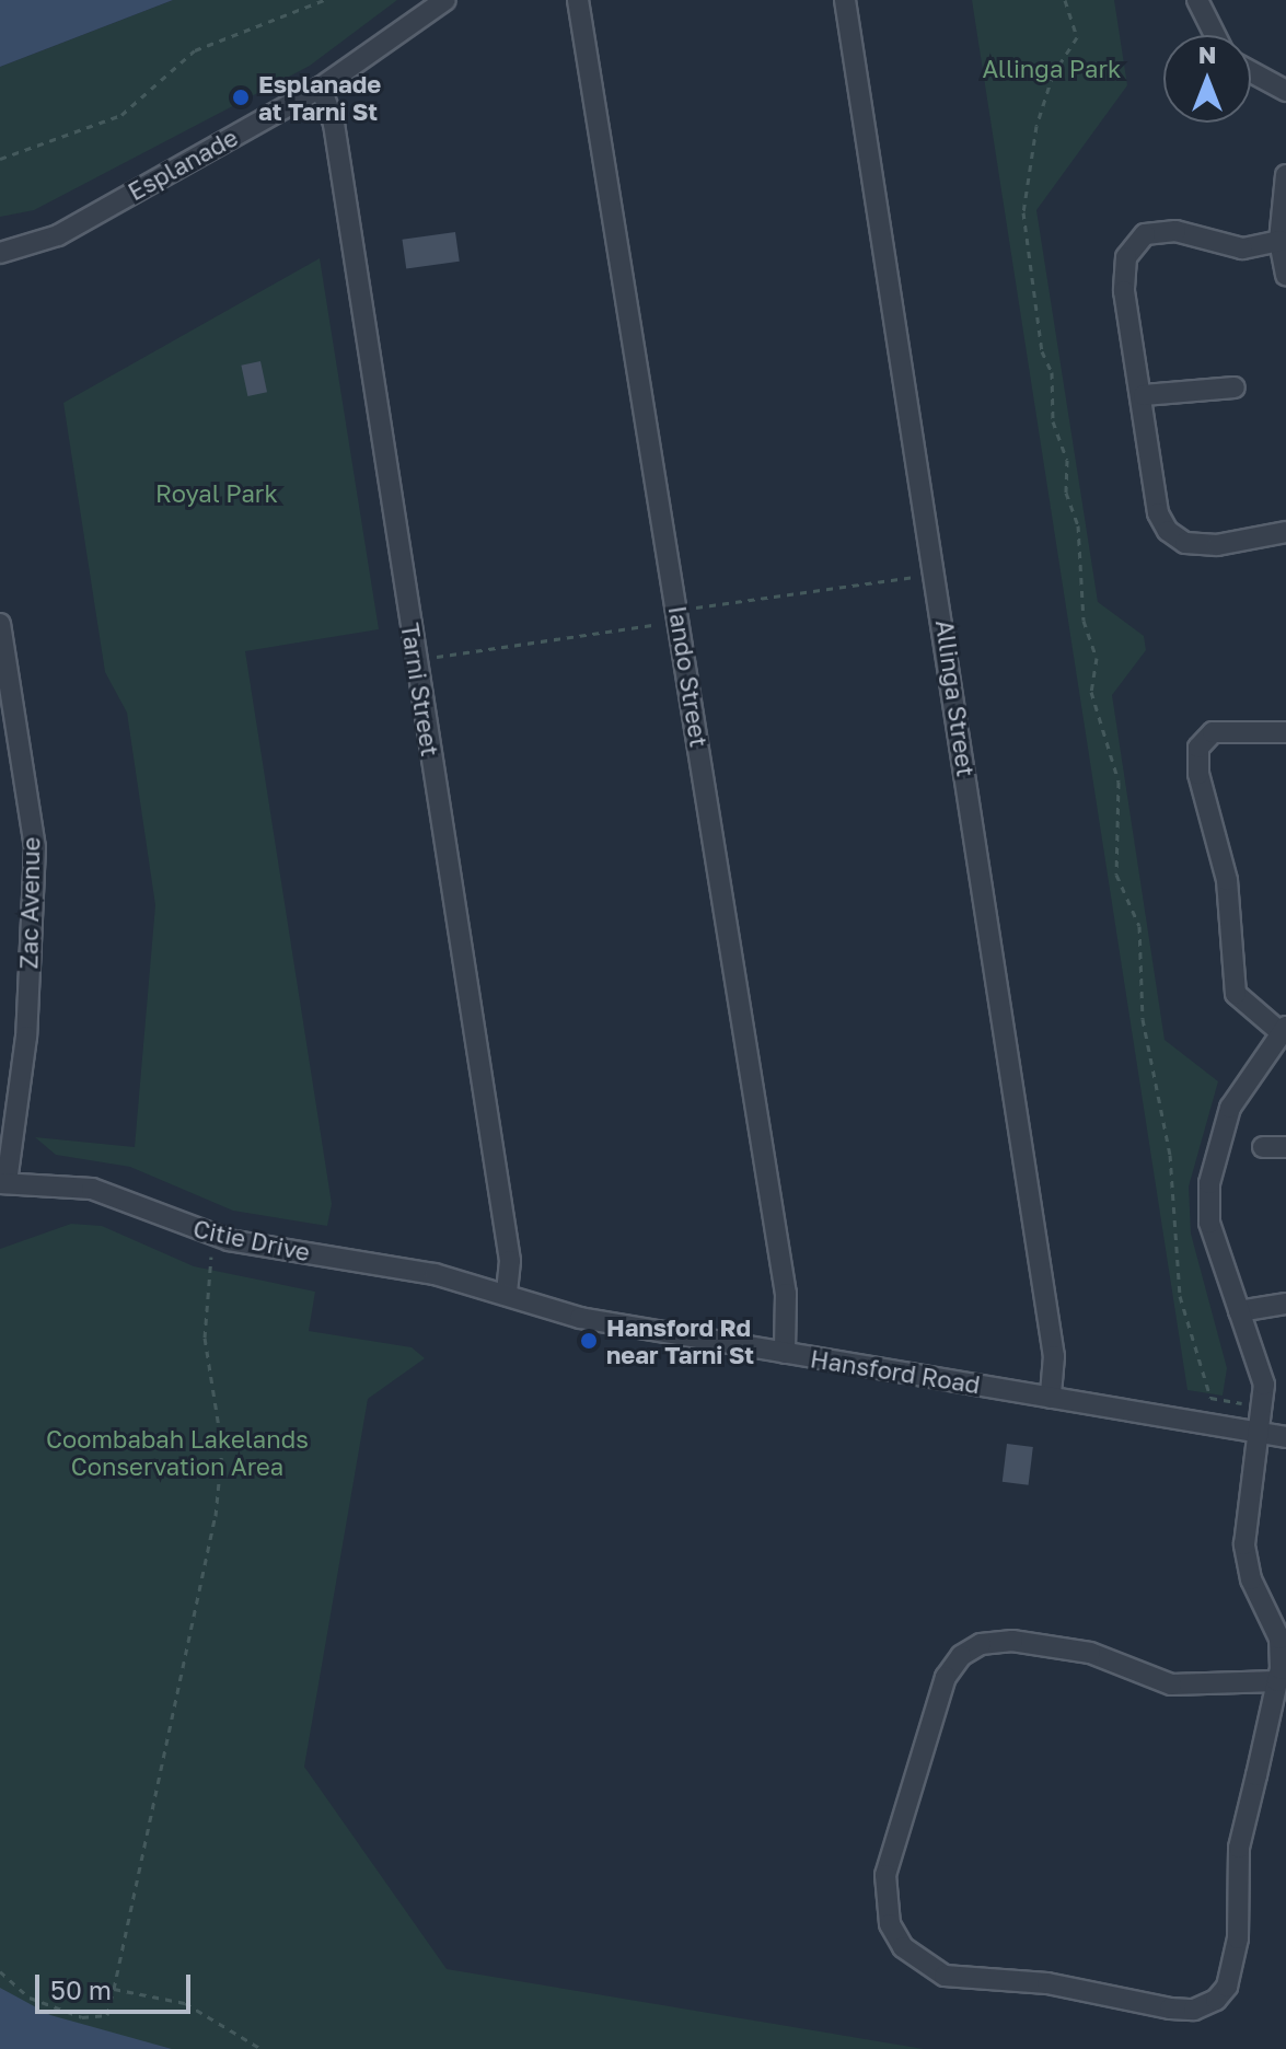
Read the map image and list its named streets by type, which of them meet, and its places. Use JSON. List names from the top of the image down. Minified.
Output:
{"streets":{"street":["Esplanade","Iando Street","Tarni Street","Allinga Street","Zac Avenue","Citie Drive","Hansford Road"]},"crossings":[["Esplanade","Tarni Street"],["Iando Street","Hansford Road"],["Tarni Street","Citie Drive"],["Tarni Street","Hansford Road"],["Allinga Street","Hansford Road"],["Zac Avenue","Citie Drive"],["Citie Drive","Hansford Road"]],"parks":["Allinga Park","Royal Park","Coombabah Lakelands Conservation Area"],"places":["Esplanade at Tarni St","Hansford Rd near Tarni St"],"scale_bar":"50 m","north":"top"}
